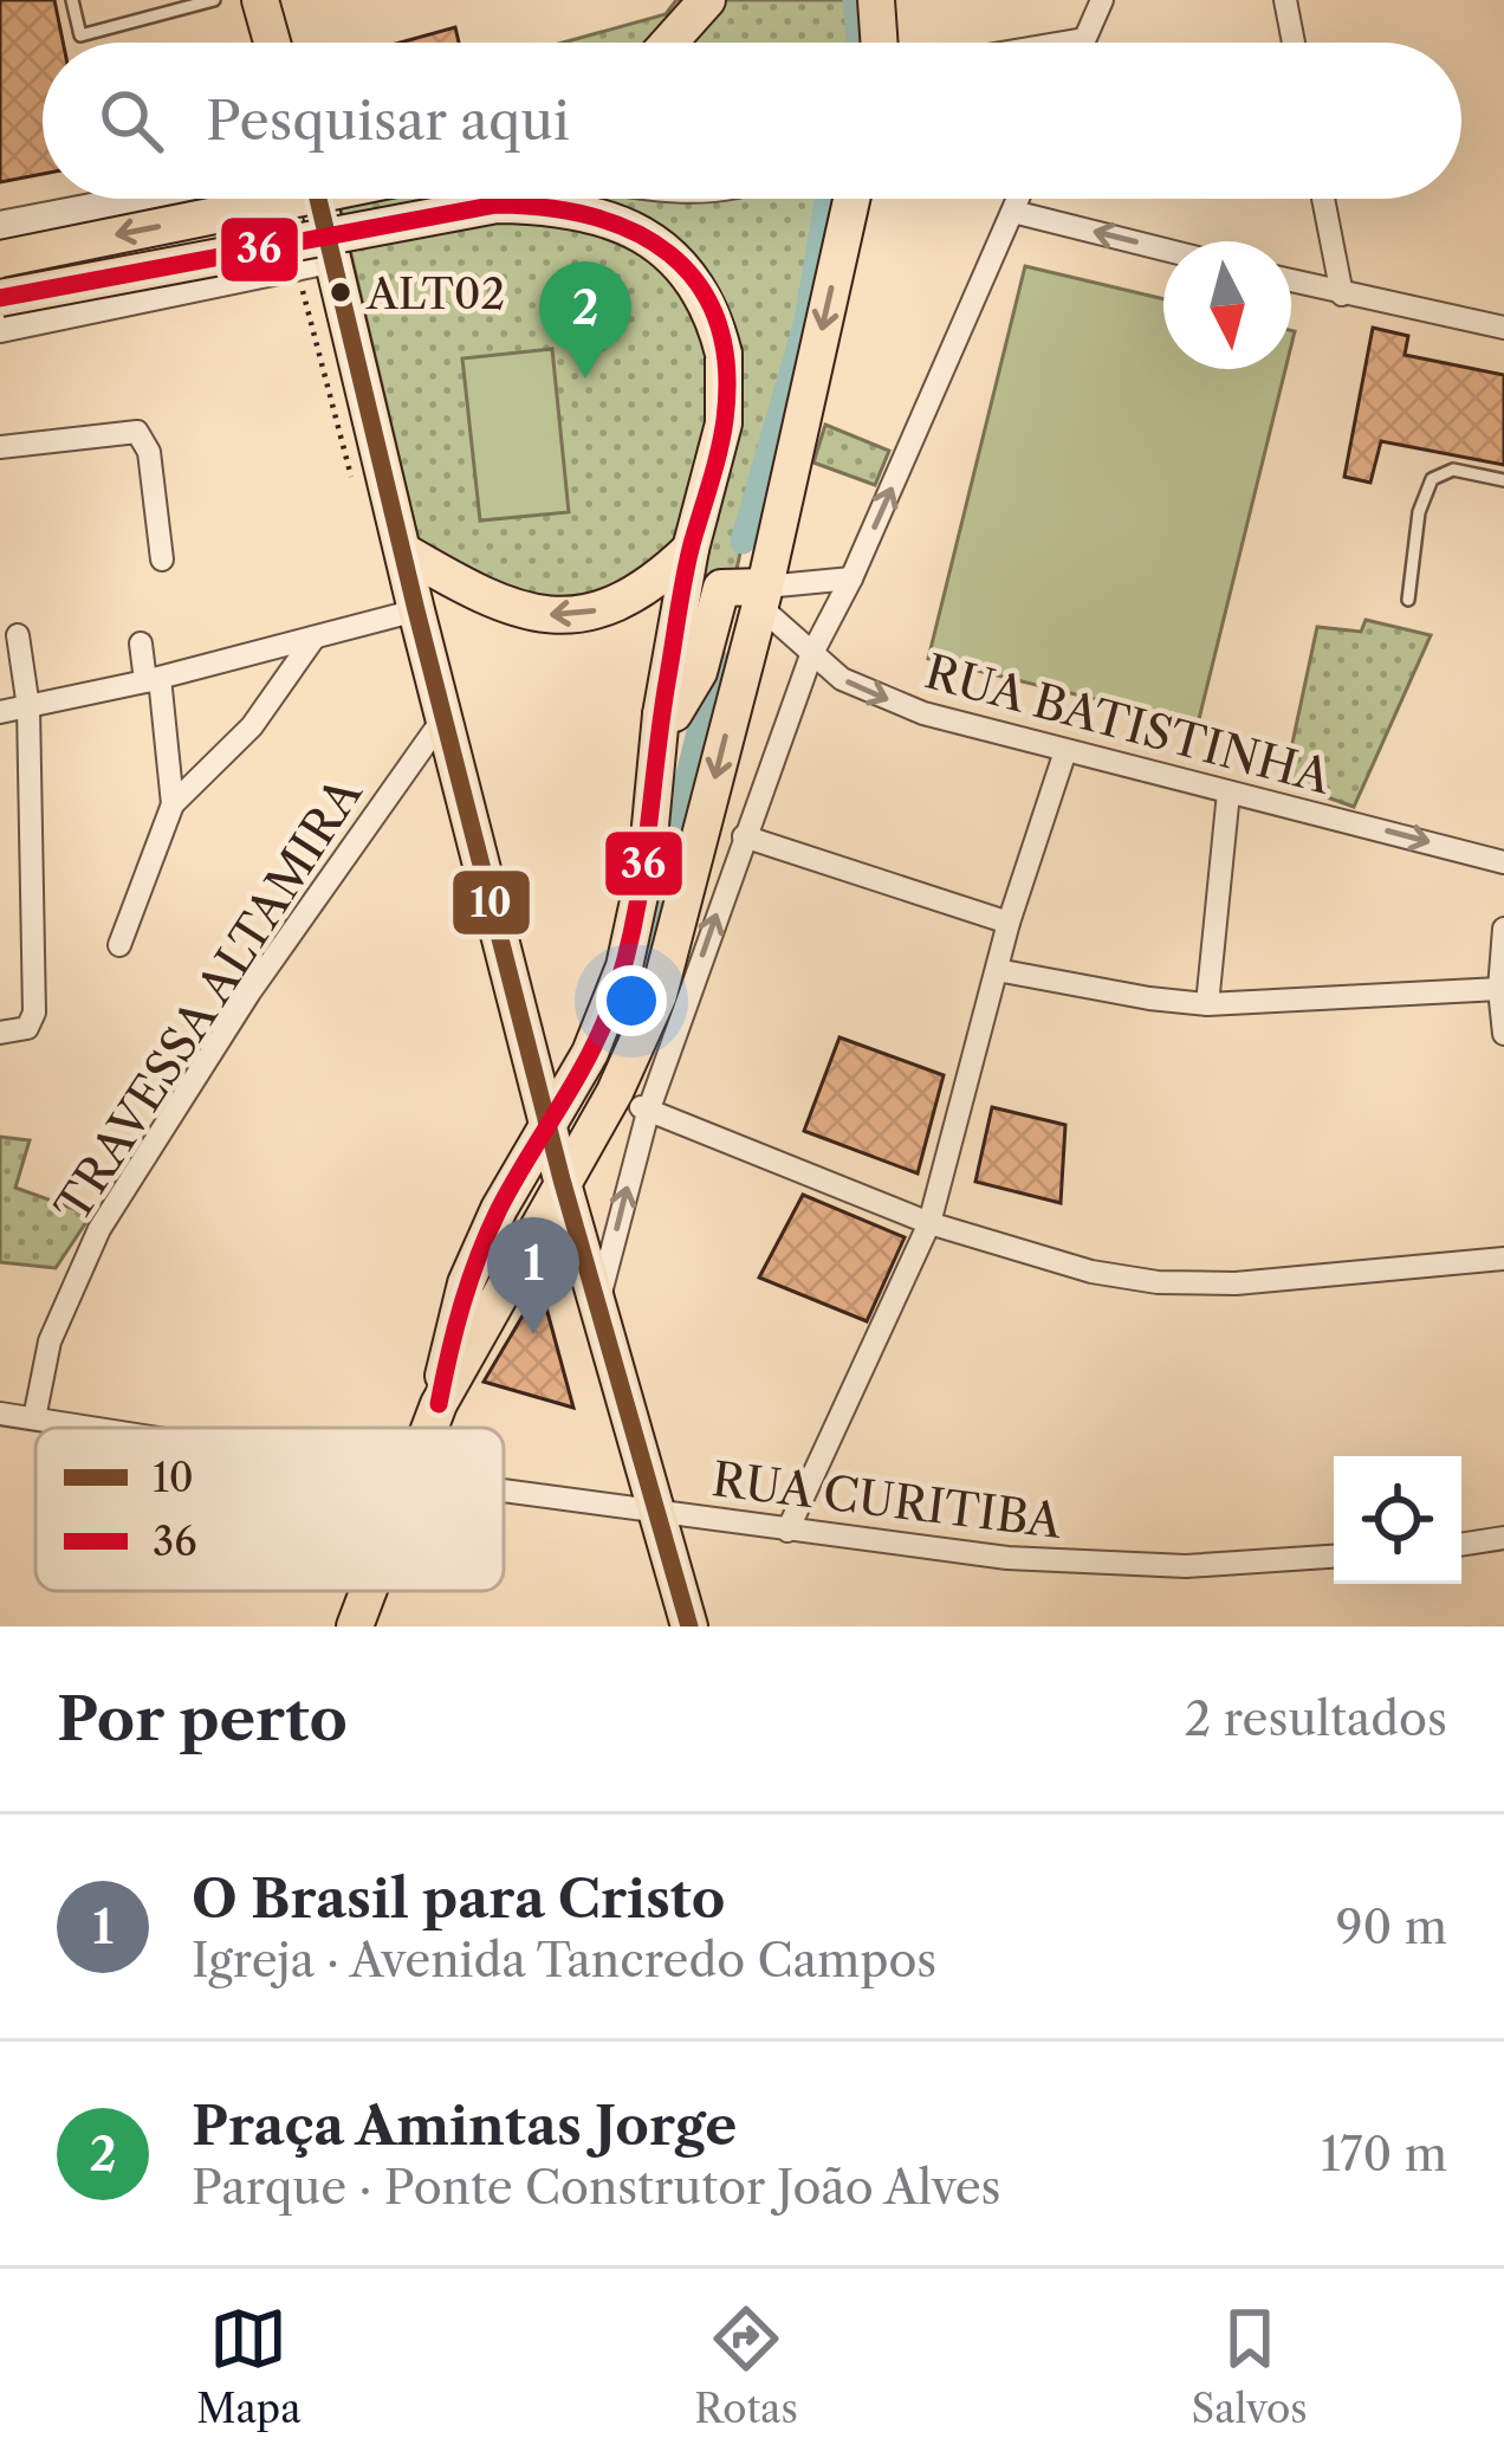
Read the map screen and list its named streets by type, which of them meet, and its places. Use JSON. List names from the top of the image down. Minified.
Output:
{"streets":{"street":["RUA BATISTINHA","TRAVESSA ALTAMIRA","RUA CURITIBA"]},"crossings":[["TRAVESSA ALTAMIRA","RUA CURITIBA"]],"places":["ALT02"],"lines":["transit line 10","transit line 36"],"legend":["10","36"],"north":"bottom","page":{"search":"Pesquisar aqui","pins":["2","1"],"heading":["Por perto","2 resultados"],"list":[{"mark":"1","name":"O Brasil para Cristo","note":"Igreja · Avenida Tancredo Campos","value":"90 m"},{"mark":"2","name":"Praça Amintas Jorge","note":"Parque · Ponte Construtor João Alves","value":"170 m"}],"nav":["Mapa","Rotas","Salvos"]}}
